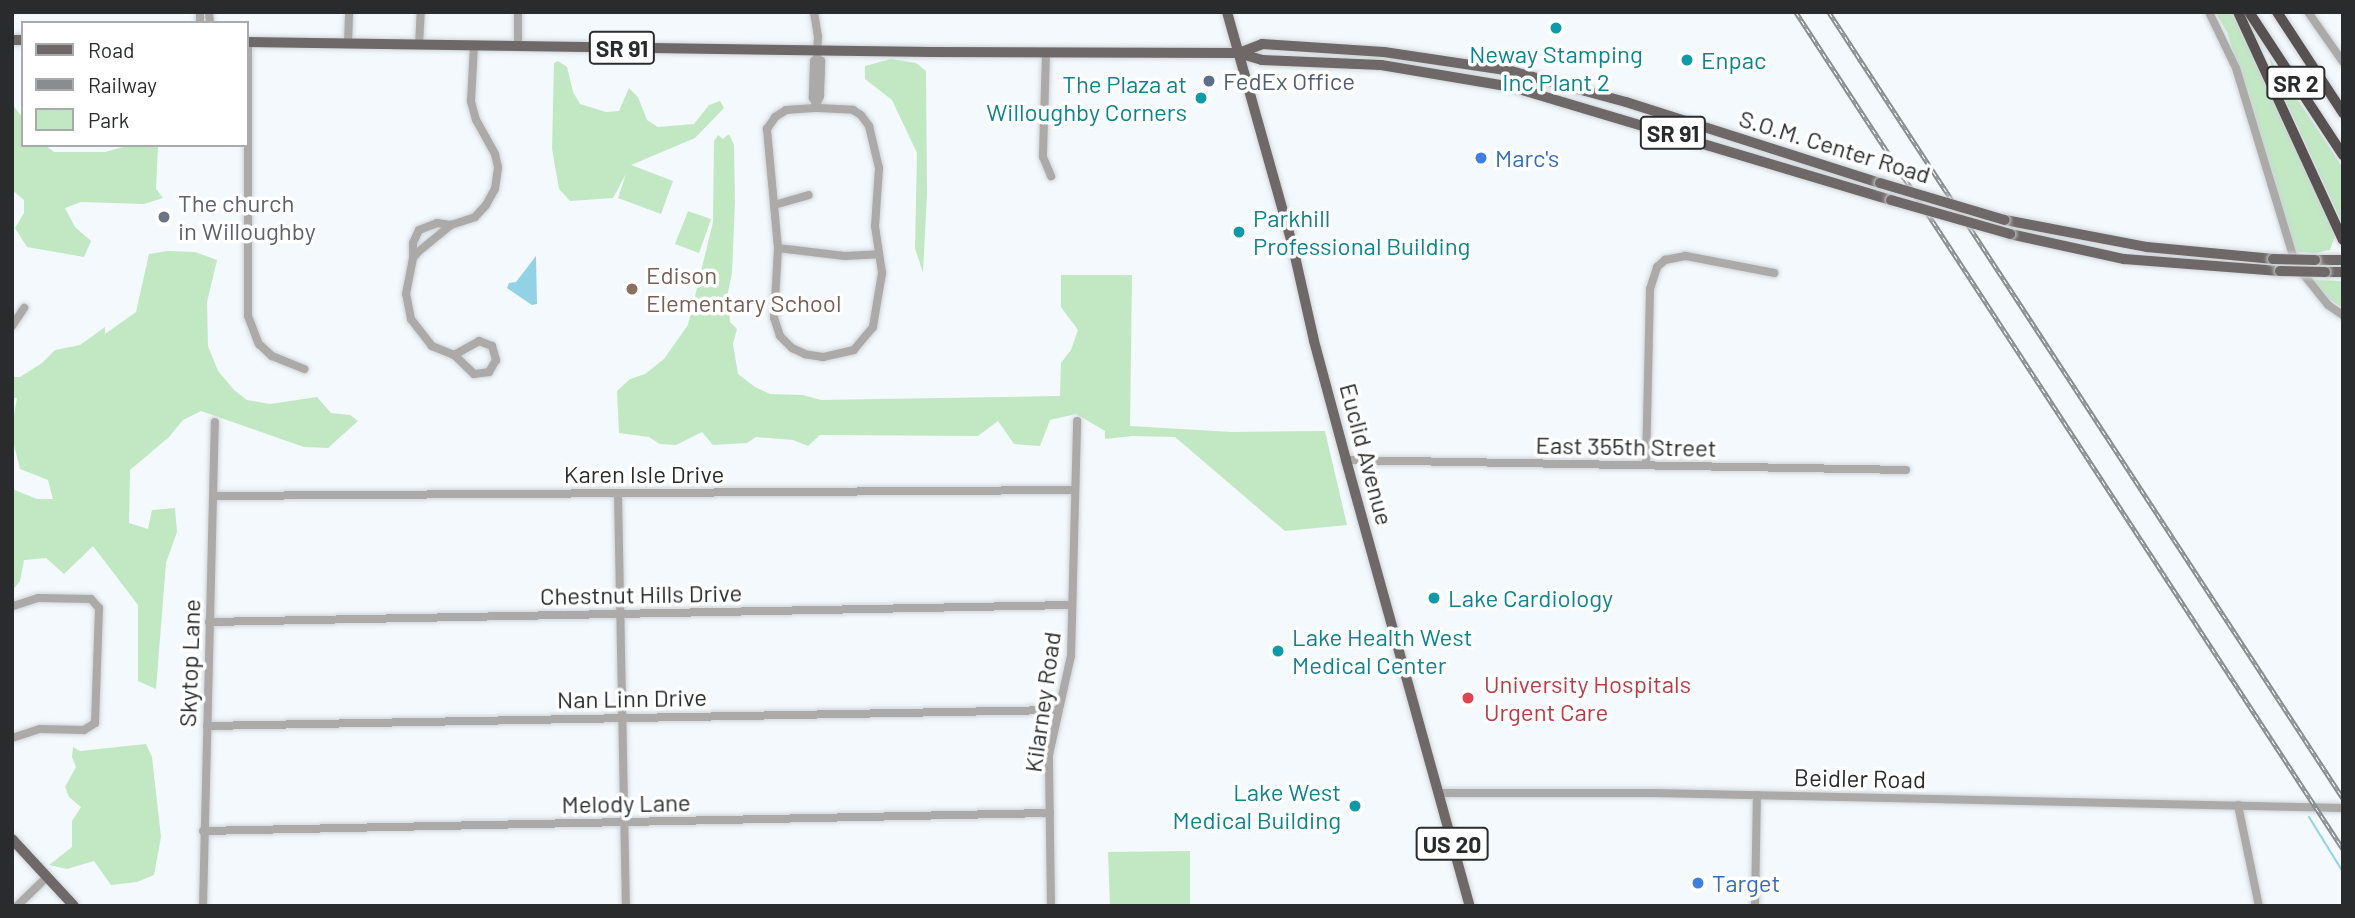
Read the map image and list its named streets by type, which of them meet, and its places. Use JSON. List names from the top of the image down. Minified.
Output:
{"streets":{"highway":["SR 2"],"main road":["SR 91","S.O.M. Center Road","Euclid Avenue","US 20"],"street":["East 355th Street","Karen Isle Drive","Chestnut Hills Drive","Skytop Lane","Nan Linn Drive","Kilarney Road","Beidler Road","Melody Lane"]},"crossings":[["S.O.M. Center Road","Euclid Avenue"],["East 355th Street","Euclid Avenue"],["Euclid Avenue","Beidler Road"],["Karen Isle Drive","Skytop Lane"],["Karen Isle Drive","Kilarney Road"],["Chestnut Hills Drive","Skytop Lane"],["Chestnut Hills Drive","Kilarney Road"],["Skytop Lane","Nan Linn Drive"],["Skytop Lane","Melody Lane"],["Nan Linn Drive","Kilarney Road"],["Kilarney Road","Melody Lane"]],"places":["Neway Stamping Inc Plant 2","Enpac","FedEx Office","The Plaza at Willoughby Corners","Marc's","The church in Willoughby","Parkhill Professional Building","Edison Elementary School","Lake Cardiology","Lake Health West Medical Center","University Hospitals Urgent Care","Lake West Medical Building","Target"],"legend":["Road","Railway","Park"]}
